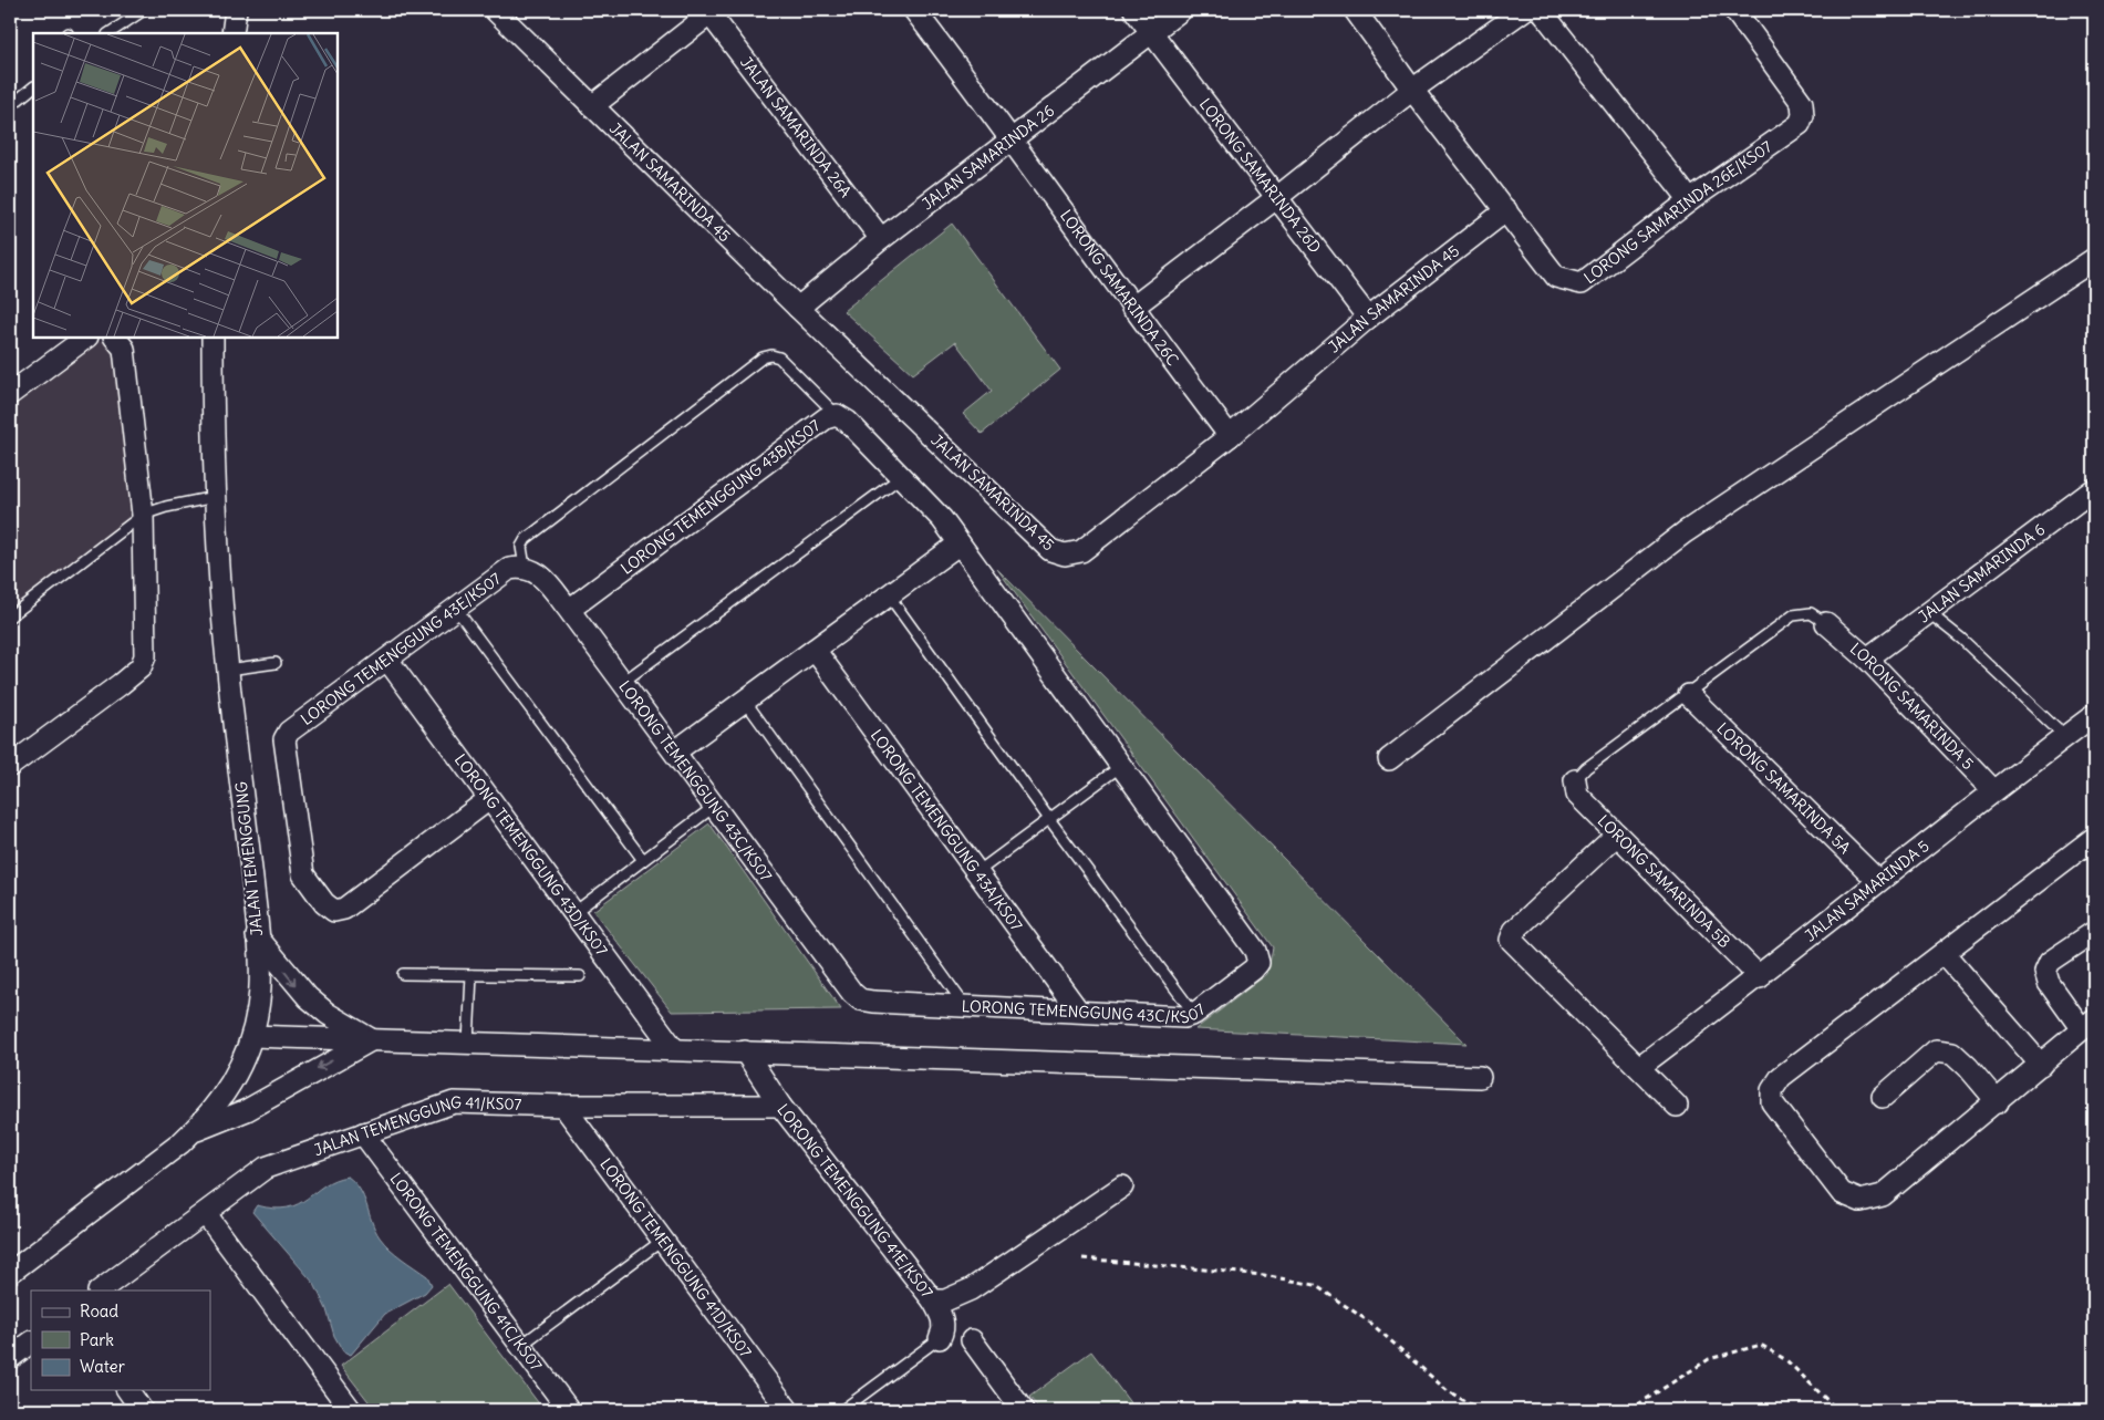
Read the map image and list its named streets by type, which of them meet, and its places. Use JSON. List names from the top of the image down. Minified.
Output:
{"streets":{"street":["JALAN SAMARINDA 26A","JALAN SAMARINDA 26","LORONG SAMARINDA 26D","JALAN SAMARINDA 45","LORONG SAMARINDA 26E/KS07","LORONG SAMARINDA 26C","LORONG TEMENGGUNG 43B/KS07","JALAN SAMARINDA 6","LORONG TEMENGGUNG 43E/KS07","LORONG SAMARINDA 5","LORONG TEMENGGUNG 43C/KS07","LORONG SAMARINDA 5A","LORONG TEMENGGUNG 43A/KS07","LORONG TEMENGGUNG 43D/KS07","JALAN TEMENGGUNG","LORONG SAMARINDA 5B","JALAN SAMARINDA 5","JALAN TEMENGGUNG 41/KS07","LORONG TEMENGGUNG 41E/KS07","LORONG TEMENGGUNG 41D/KS07","LORONG TEMENGGUNG 41C/KS07"]},"crossings":[["JALAN SAMARINDA 26A","JALAN SAMARINDA 26"],["JALAN SAMARINDA 26","LORONG SAMARINDA 26D"],["JALAN SAMARINDA 26","JALAN SAMARINDA 45"],["JALAN SAMARINDA 26","LORONG SAMARINDA 26C"],["LORONG SAMARINDA 26D","JALAN SAMARINDA 45"],["JALAN SAMARINDA 45","LORONG SAMARINDA 26E/KS07"],["JALAN SAMARINDA 45","LORONG SAMARINDA 26C"],["LORONG TEMENGGUNG 43B/KS07","LORONG TEMENGGUNG 43C/KS07"],["JALAN SAMARINDA 6","LORONG SAMARINDA 5"],["LORONG TEMENGGUNG 43E/KS07","LORONG TEMENGGUNG 43D/KS07"],["LORONG SAMARINDA 5","JALAN SAMARINDA 5"],["LORONG TEMENGGUNG 43C/KS07","LORONG TEMENGGUNG 43A/KS07"],["LORONG SAMARINDA 5A","JALAN SAMARINDA 5"],["LORONG SAMARINDA 5B","JALAN SAMARINDA 5"],["JALAN TEMENGGUNG 41/KS07","LORONG TEMENGGUNG 41E/KS07"],["JALAN TEMENGGUNG 41/KS07","LORONG TEMENGGUNG 41D/KS07"],["JALAN TEMENGGUNG 41/KS07","LORONG TEMENGGUNG 41C/KS07"]],"legend":["Road","Park","Water"]}
